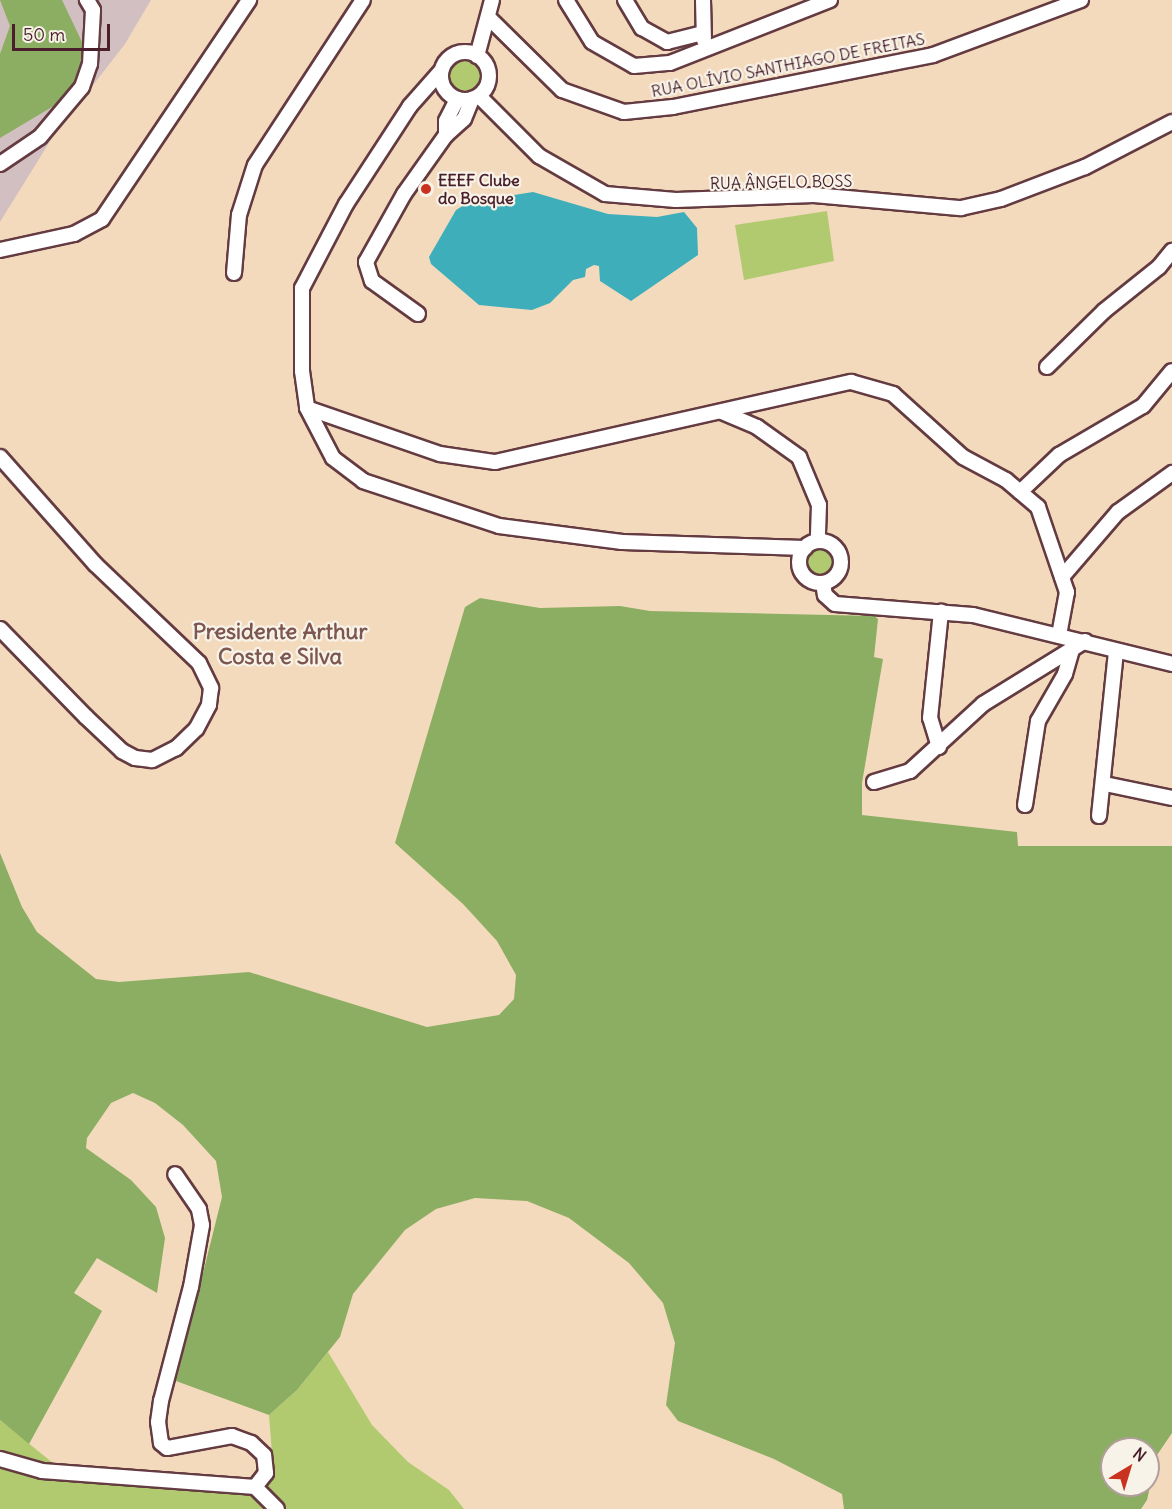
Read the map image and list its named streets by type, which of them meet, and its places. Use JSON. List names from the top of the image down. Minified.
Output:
{"streets":{"street":["RUA OLÍVIO SANTHIAGO DE FREITAS","RUA ÂNGELO BOSS"]},"districts":["Presidente Arthur Costa e Silva"],"places":["EEEF Clube do Bosque"],"scale_bar":"50 m","north":"top right"}
